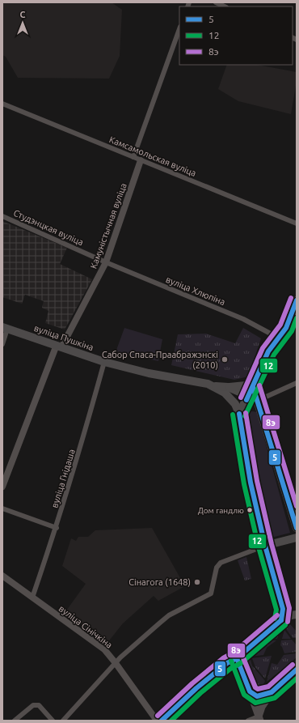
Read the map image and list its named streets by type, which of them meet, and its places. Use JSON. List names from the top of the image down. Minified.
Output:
{"streets":{"main road":["вуліца Пушкіна"],"street":["Камсамольская вуліца","Камуністычная вуліца","Студэнцкая вуліца","вуліца Хлюпіна","вуліца Гнідаша","вуліца Сінічкіна"]},"crossings":[["Камсамольская вуліца","Камуністычная вуліца"],["Камуністычная вуліца","Студэнцкая вуліца"],["Камуністычная вуліца","вуліца Хлюпіна"],["Камуністычная вуліца","вуліца Пушкіна"],["Студэнцкая вуліца","вуліца Хлюпіна"],["вуліца Пушкіна","вуліца Гнідаша"],["вуліца Гнідаша","вуліца Сінічкіна"]],"places":["Сабор Спаса-Праабражэнскі (2010)","Дом гандлю","Сінагога (1648)"],"lines":["transit line 8э","transit line 5","transit line 12"],"legend":["5","12","8э"],"north":"top"}
